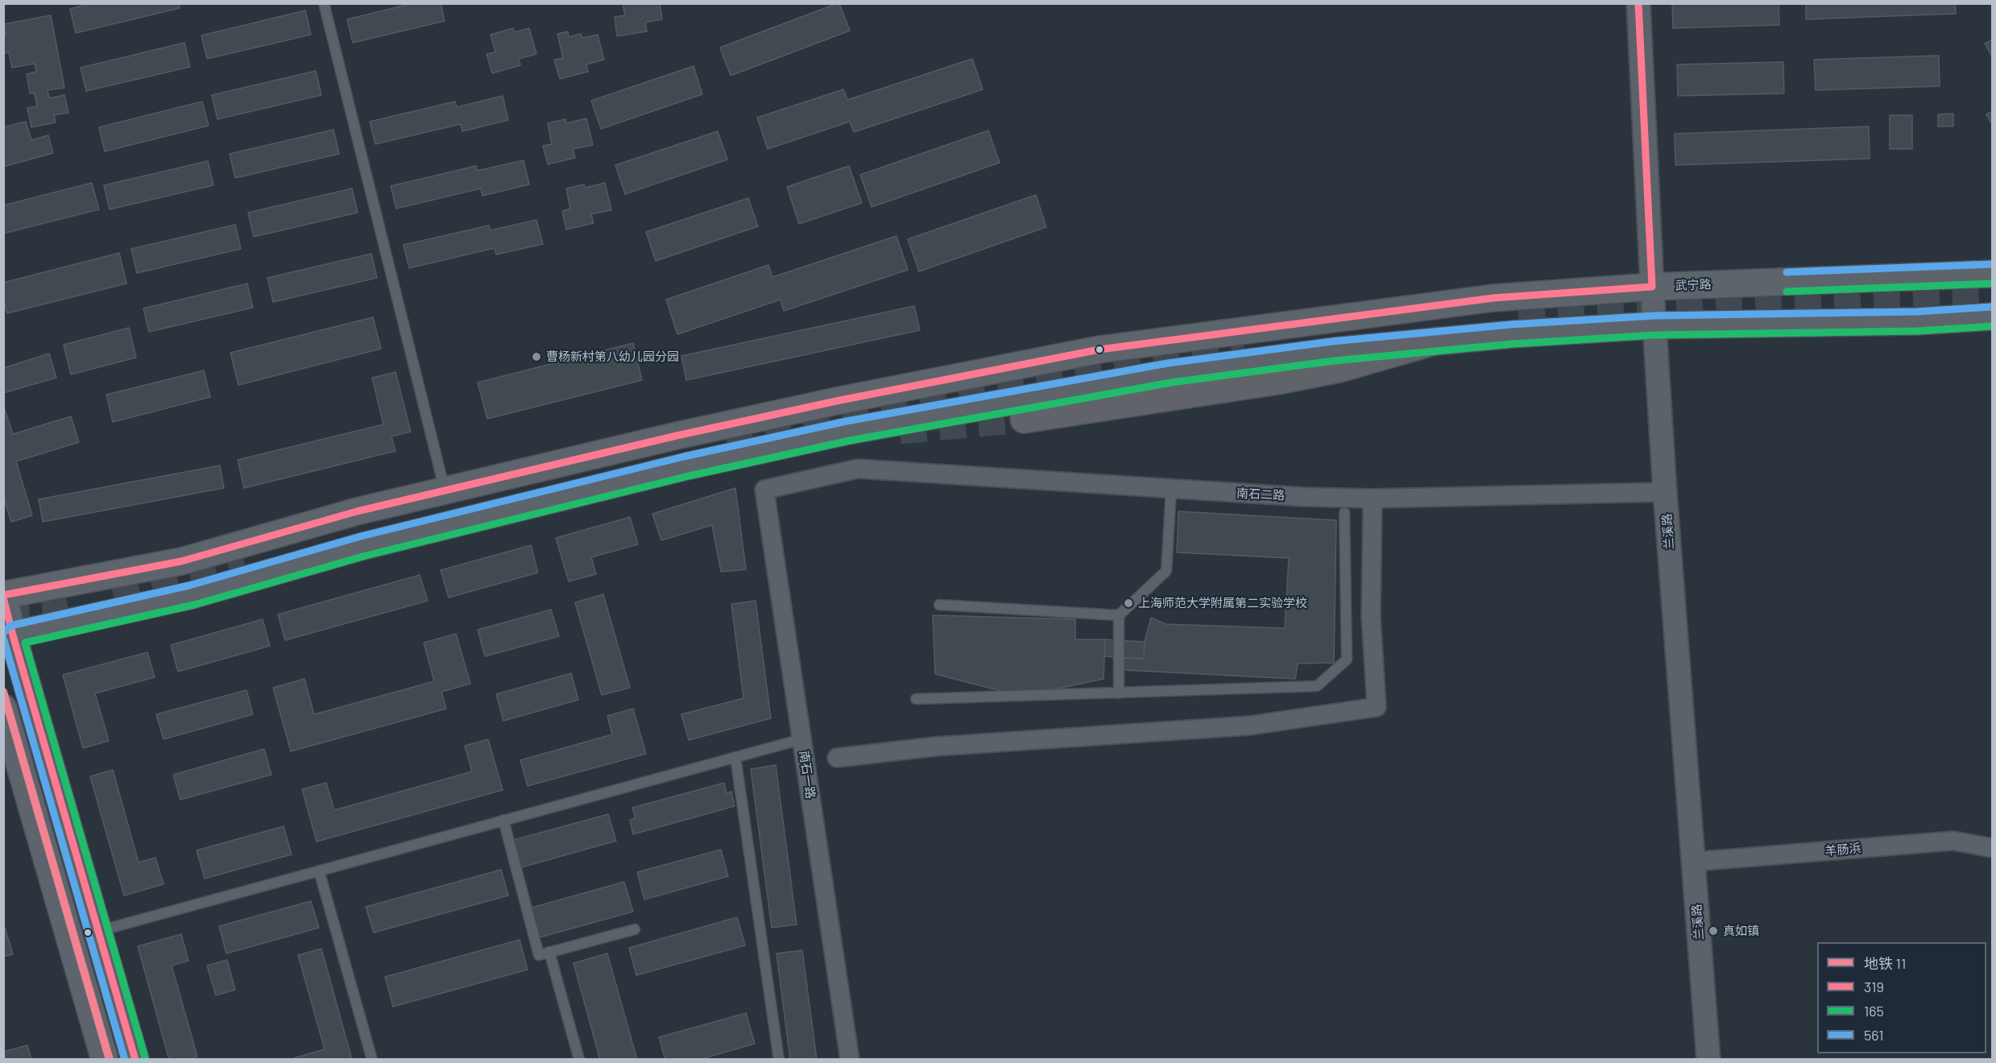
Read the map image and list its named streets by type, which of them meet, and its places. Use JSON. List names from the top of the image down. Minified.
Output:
{"streets":{"main road":["武宁路"],"street":["南石二路","兰溪路","南石一路","羊肠浜"]},"crossings":[["武宁路","兰溪路"],["南石二路","兰溪路"],["南石二路","南石一路"],["兰溪路","羊肠浜"]],"places":["曹杨新村第八幼儿园分园","上海师范大学附属第二实验学校","真如镇"],"lines":["transit line 319","transit line 561","transit line 165","metro line 11"],"legend":["地铁 11","319","165","561"]}
